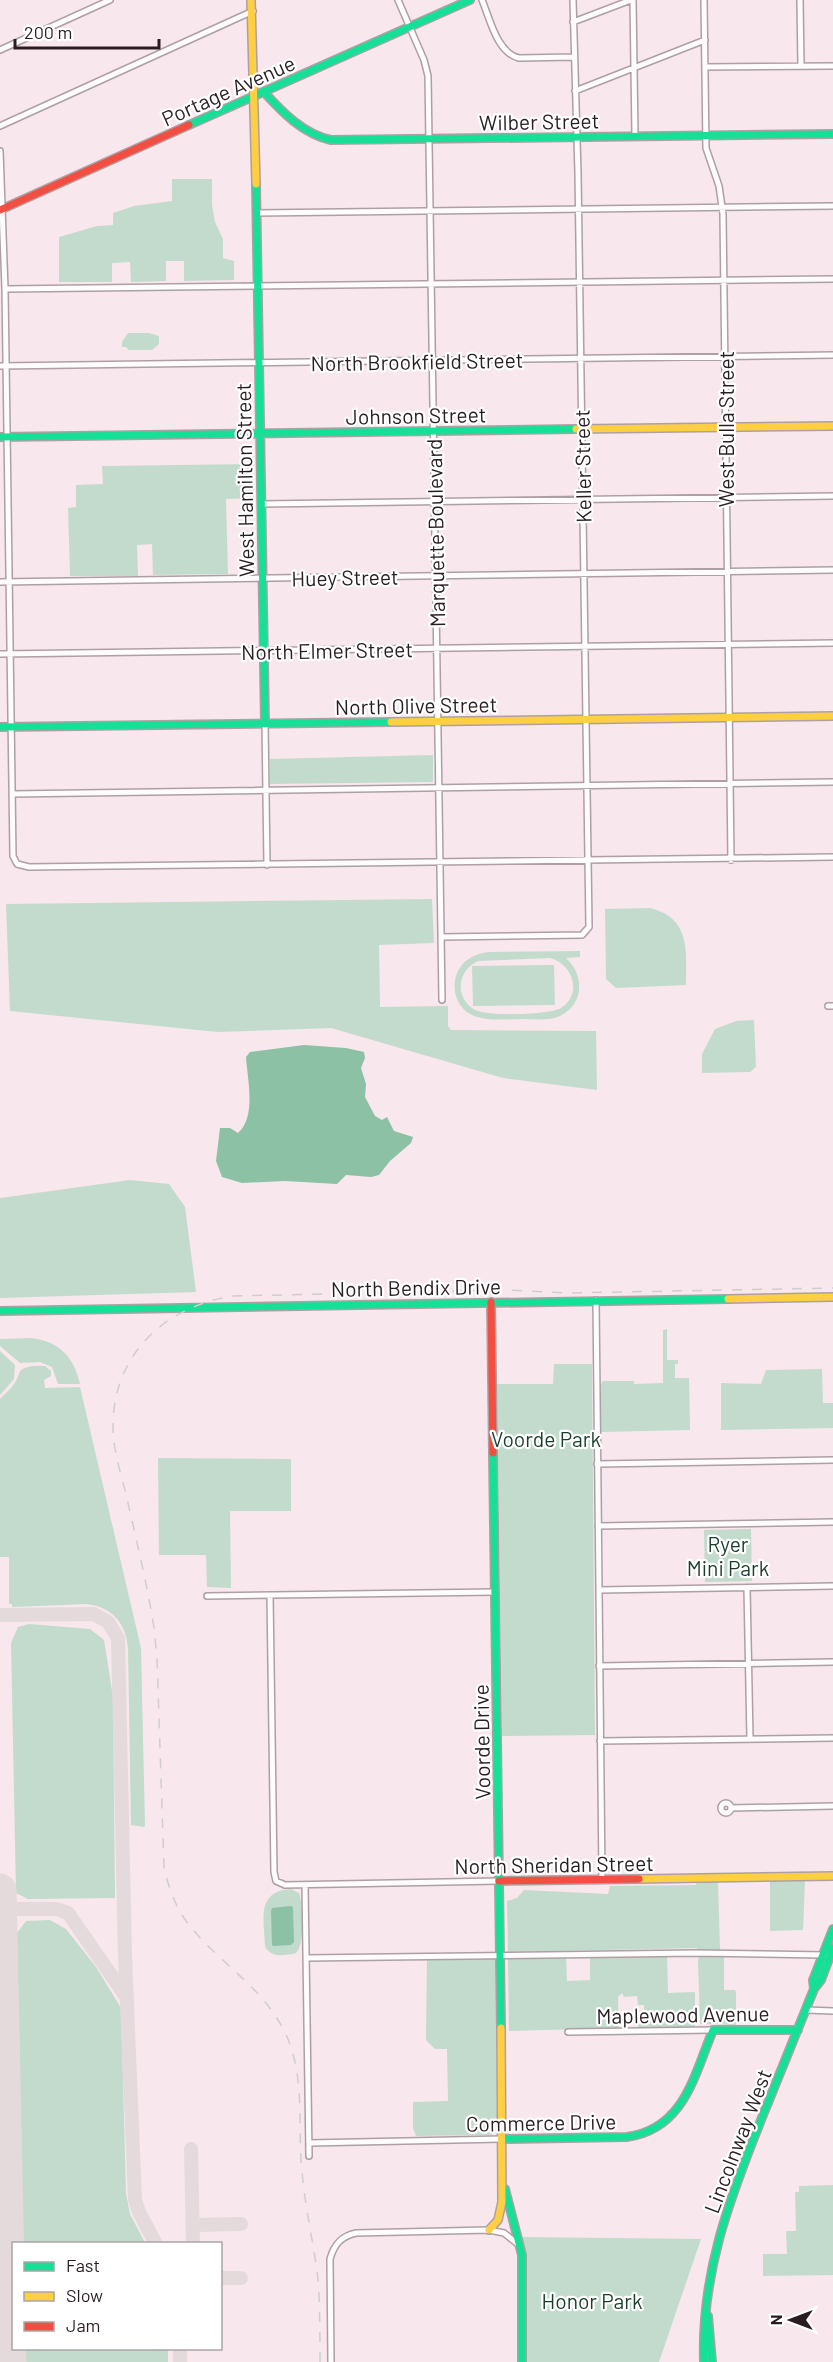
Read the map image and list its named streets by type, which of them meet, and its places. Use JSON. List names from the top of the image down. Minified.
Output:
{"streets":{"street":["Portage Avenue","Wilber Street","North Brookfield Street","Johnson Street","West Bulla Street","Keller Street","West Hamilton Street","Marquette Boulevard","Huey Street","North Elmer Street","North Olive Street","North Bendix Drive","Voorde Drive","North Sheridan Street","Maplewood Avenue","Commerce Drive","Lincolnway West"]},"crossings":[["Portage Avenue","Wilber Street"],["Portage Avenue","West Hamilton Street"],["Portage Avenue","Marquette Boulevard"],["Wilber Street","West Bulla Street"],["Wilber Street","Keller Street"],["Wilber Street","Marquette Boulevard"],["North Brookfield Street","West Bulla Street"],["North Brookfield Street","Keller Street"],["North Brookfield Street","West Hamilton Street"],["North Brookfield Street","Marquette Boulevard"],["Johnson Street","West Bulla Street"],["Johnson Street","Keller Street"],["Johnson Street","West Hamilton Street"],["Johnson Street","Marquette Boulevard"],["West Bulla Street","Huey Street"],["West Bulla Street","North Elmer Street"],["West Bulla Street","North Olive Street"],["Keller Street","Marquette Boulevard"],["Keller Street","Huey Street"],["Keller Street","North Elmer Street"],["Keller Street","North Olive Street"],["West Hamilton Street","Huey Street"],["West Hamilton Street","North Elmer Street"],["West Hamilton Street","North Olive Street"],["Marquette Boulevard","Huey Street"],["Marquette Boulevard","North Elmer Street"],["Marquette Boulevard","North Olive Street"],["North Bendix Drive","Voorde Drive"],["Voorde Drive","North Sheridan Street"],["Voorde Drive","Commerce Drive"],["Maplewood Avenue","Commerce Drive"],["Maplewood Avenue","Lincolnway West"]],"parks":["Voorde Park","Ryer Mini Park","Honor Park"],"legend":["Fast","Slow","Jam"],"scale_bar":"200 m","north":"left"}
